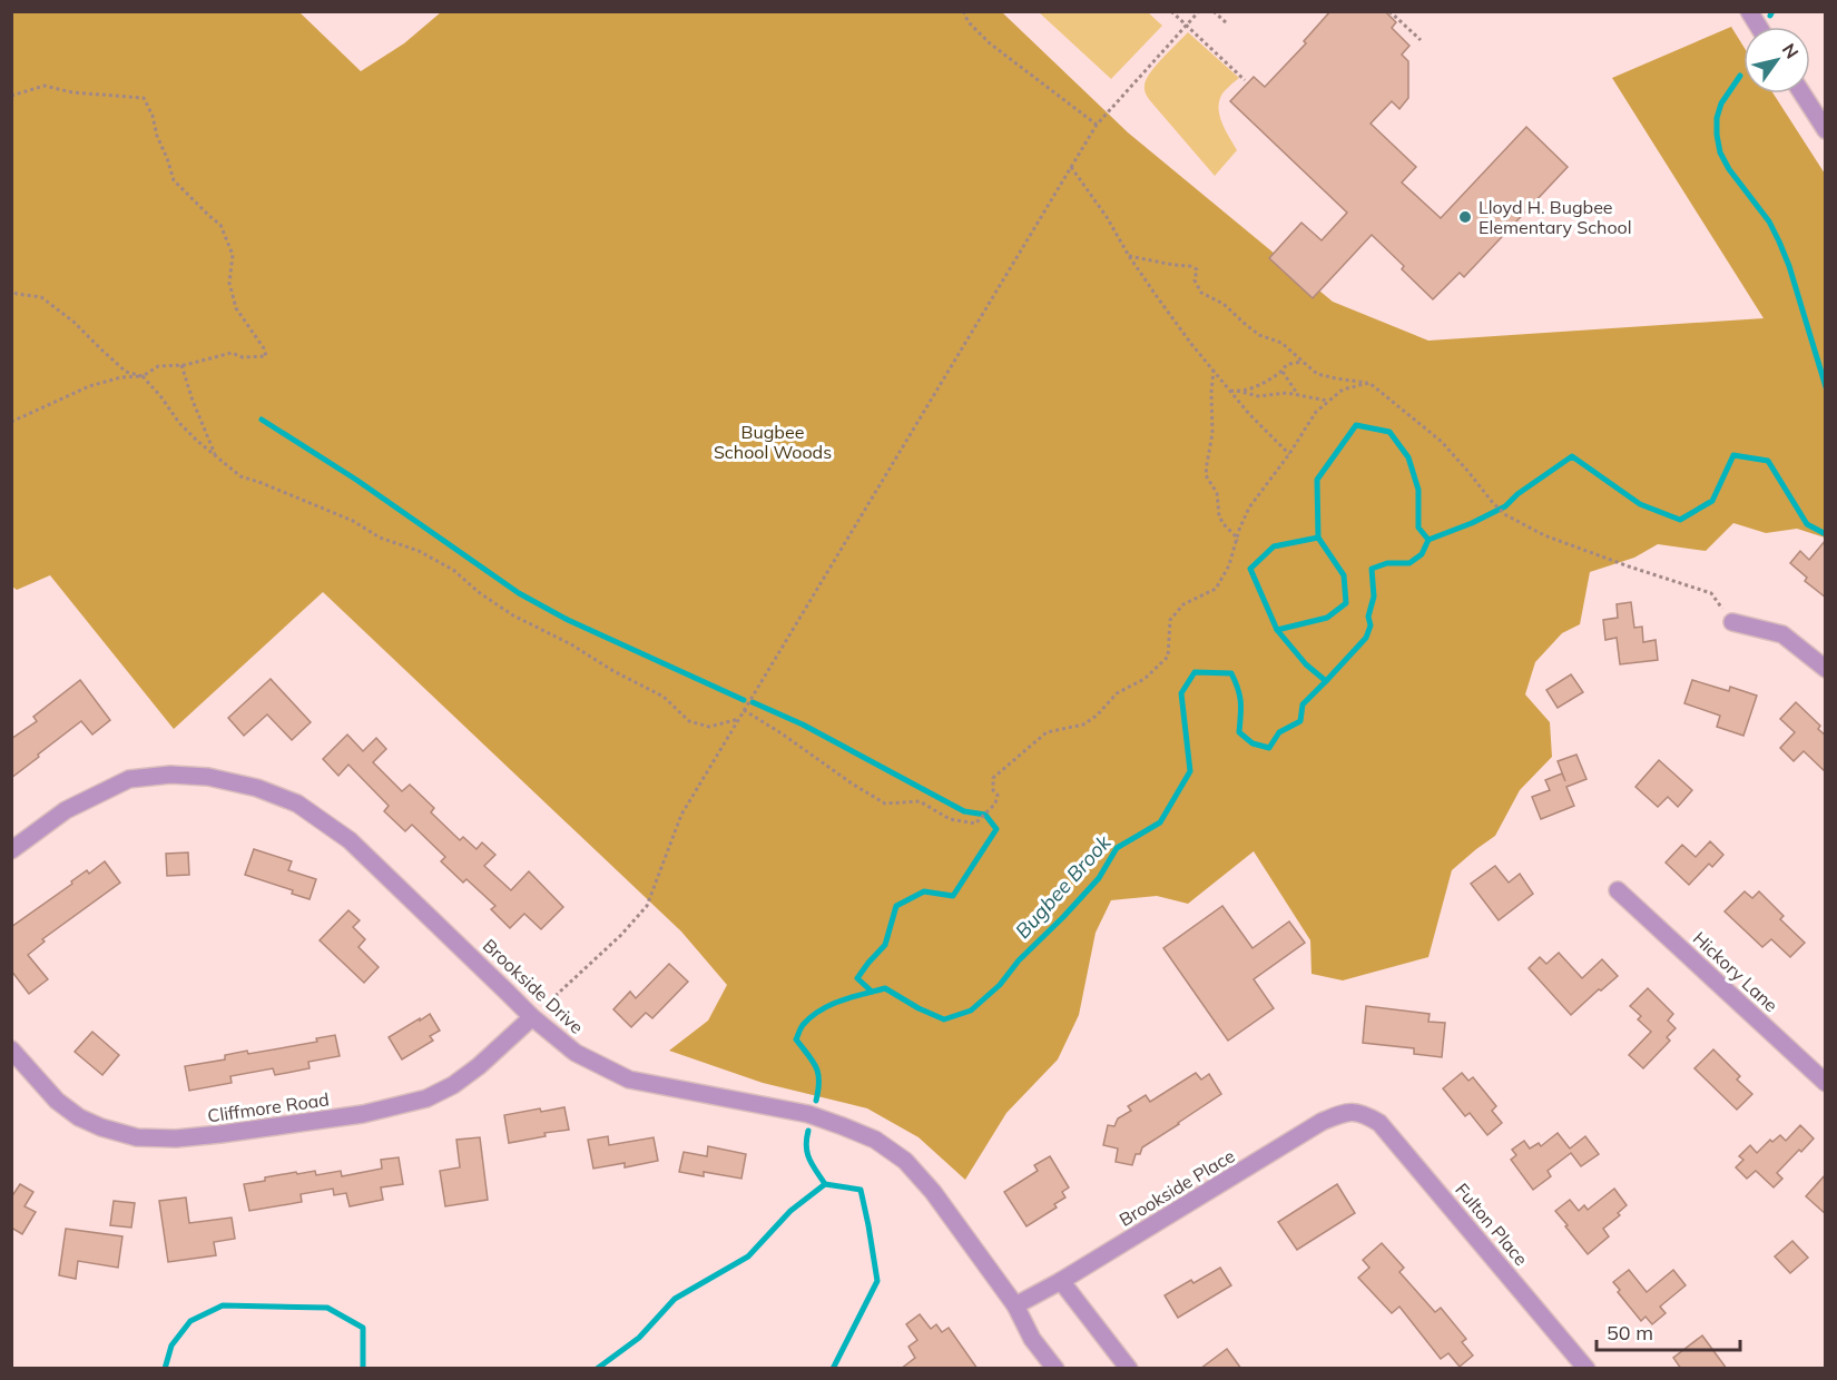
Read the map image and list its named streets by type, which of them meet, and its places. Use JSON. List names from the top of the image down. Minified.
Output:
{"streets":{"street":["Hickory Lane","Brookside Drive","Cliffmore Road","Brookside Place","Fulton Place"]},"crossings":[["Brookside Drive","Cliffmore Road"],["Brookside Drive","Brookside Place"],["Brookside Place","Fulton Place"]],"water":["Bugbee Brook"],"parks":["Bugbee School Woods"],"places":["Lloyd H. Bugbee Elementary School"],"scale_bar":"50 m","north":"top right"}
